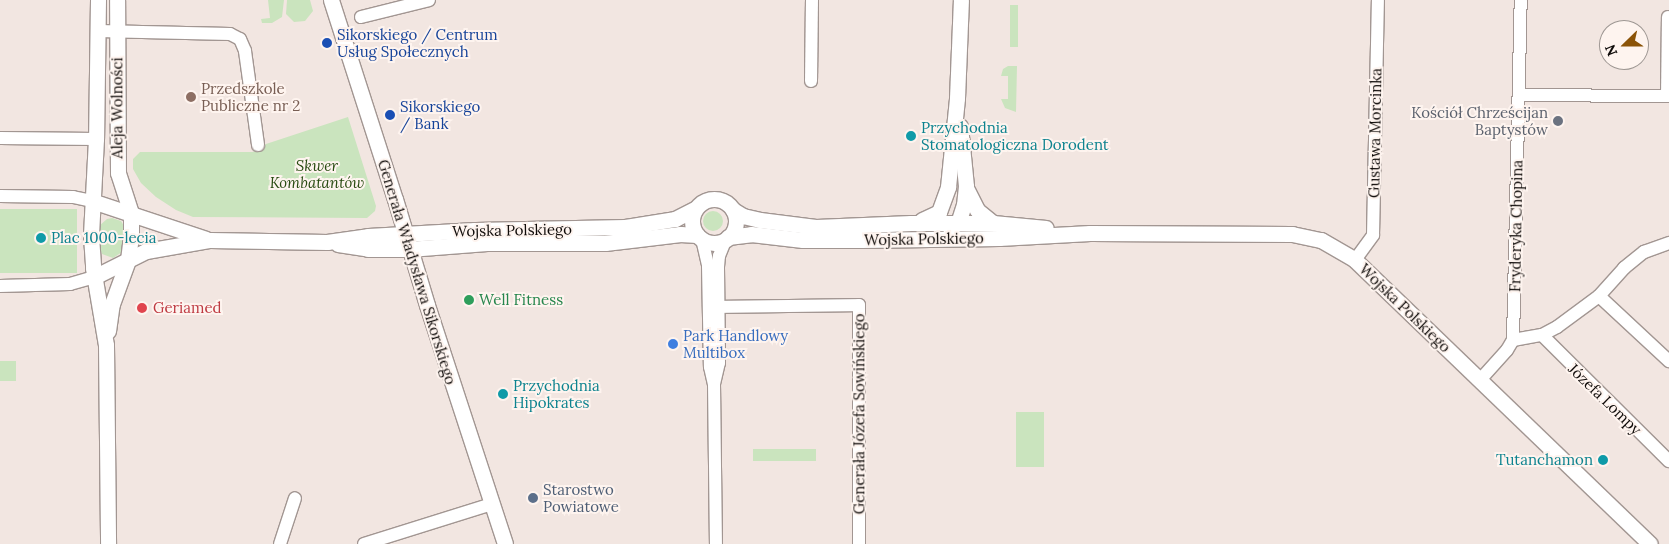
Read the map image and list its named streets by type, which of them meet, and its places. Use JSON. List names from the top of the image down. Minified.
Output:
{"streets":{"street":["Aleja Wolności","Gustawa Morcinka","Fryderyka Chopina","Wojska Polskiego","Generała Władysława Sikorskiego","Józefa Lompy","Generała Józefa Sowińskiego"]},"crossings":[["Aleja Wolności","Wojska Polskiego"],["Gustawa Morcinka","Wojska Polskiego"],["Wojska Polskiego","Generała Władysława Sikorskiego"]],"parks":["Skwer Kombatantów"],"places":["Sikorskiego / Centrum Usług Społecznych","Przedszkole Publiczne nr 2","Sikorskiego / Bank","Kościół Chrześcijan Baptystów","Przychodnia Stomatologiczna Dorodent","Plac 1000-lecia","Well Fitness","Geriamed","Park Handlowy Multibox","Przychodnia Hipokrates","Tutanchamon","Starostwo Powiatowe"],"north":"left"}
